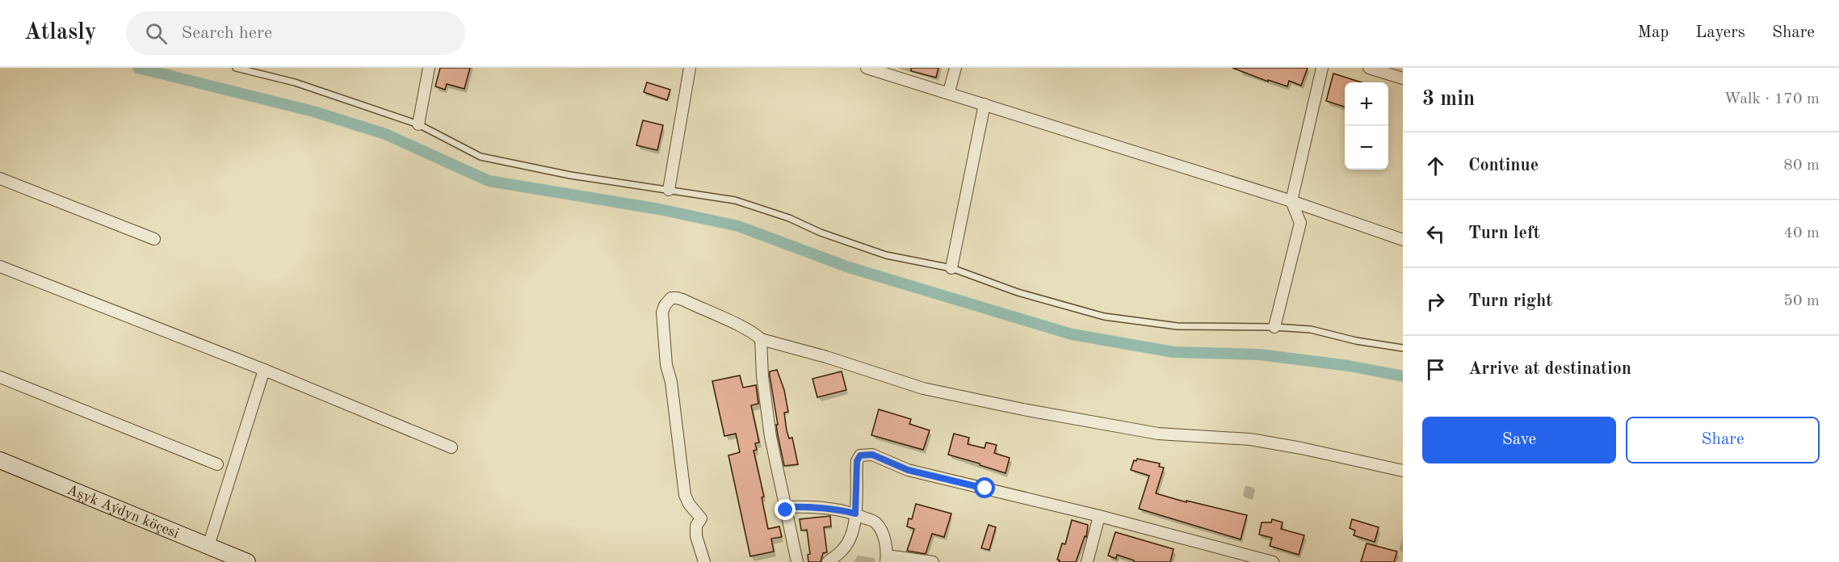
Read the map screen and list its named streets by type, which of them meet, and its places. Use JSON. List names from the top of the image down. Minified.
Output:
{"streets":{"main road":["Aşyk Aýdyn köçesi"]},"page":{"header":"Atlasly","search":"Search here","nav":["Map","Layers","Share"],"heading":["3 min","Walk · 170 m"],"map_buttons":["+","−"],"list":[["Continue","80 m"],["Turn left","40 m"],["Turn right","50 m"],"Arrive at destination"],"buttons":["Save","Share"]}}
